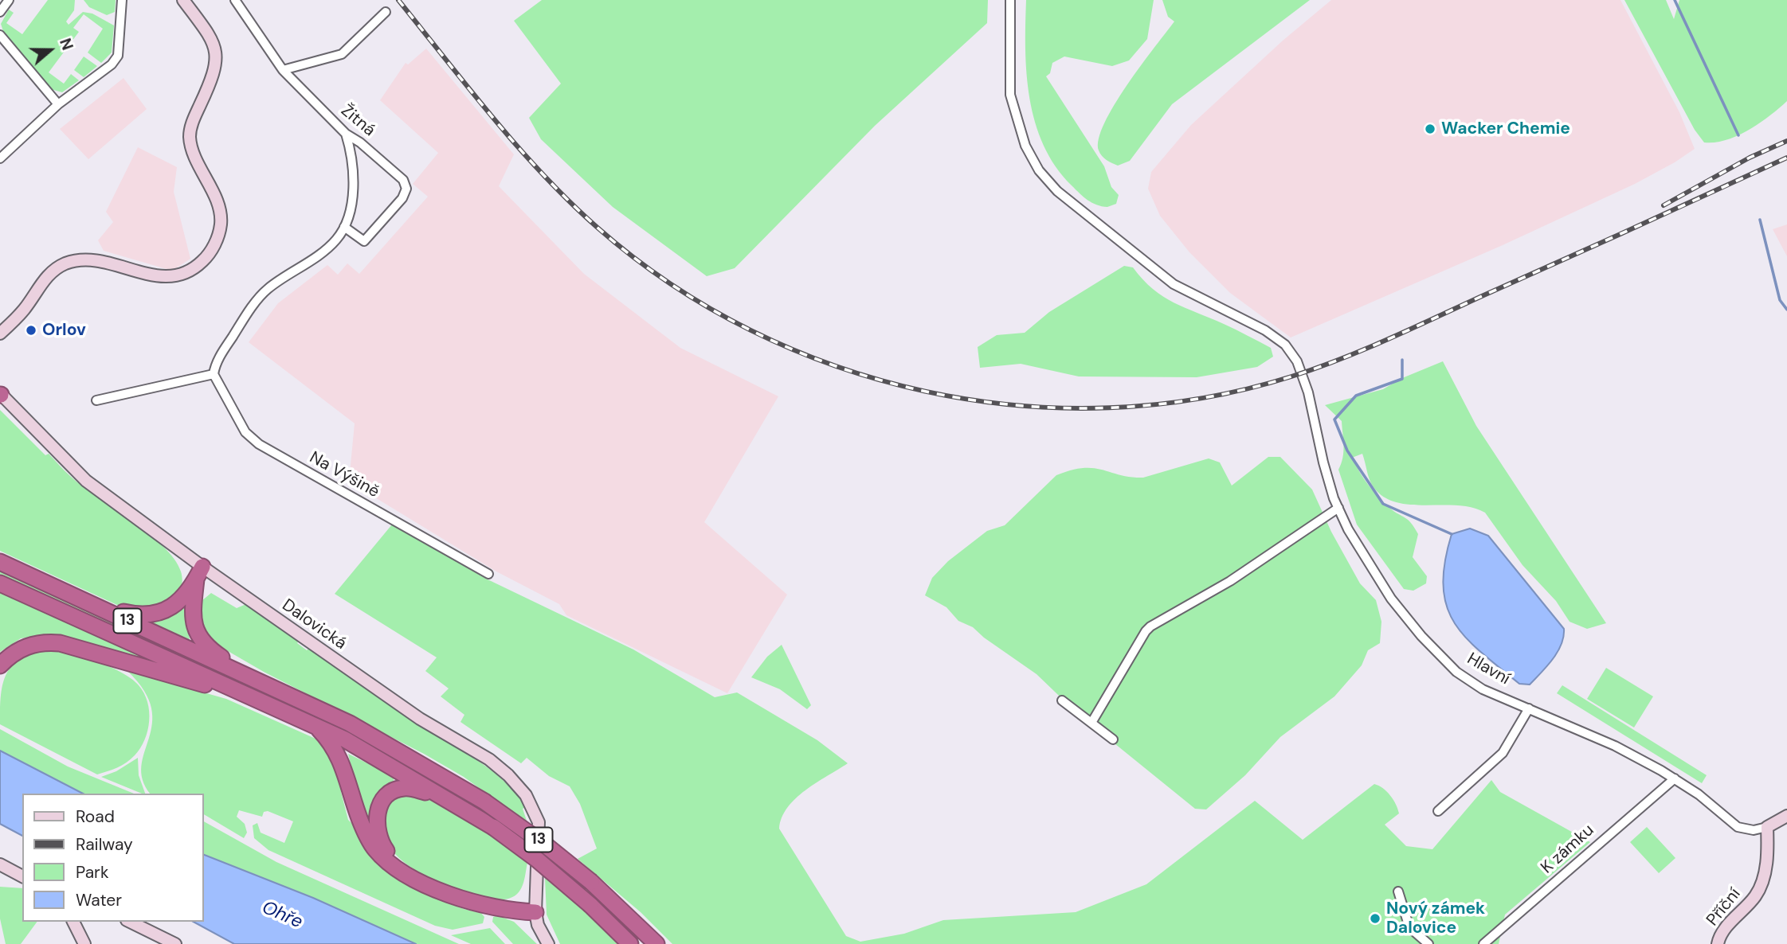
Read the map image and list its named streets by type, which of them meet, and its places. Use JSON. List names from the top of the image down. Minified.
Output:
{"streets":{"highway":["13"],"street":["Žitná","Na Výšině","Dalovická","Hlavní","K zámku","Příční"]},"crossings":[["Hlavní","K zámku"],["Hlavní","Příční"]],"water":["Ohře"],"places":["Wacker Chemie","Orlov","Nový zámek Dalovice"],"legend":["Road","Railway","Park","Water"],"north":"right"}
